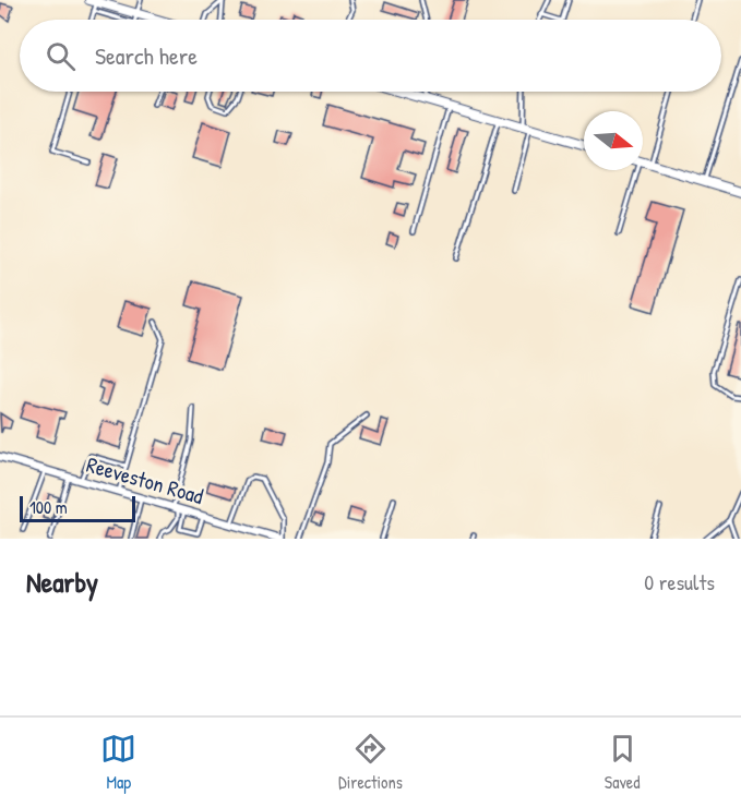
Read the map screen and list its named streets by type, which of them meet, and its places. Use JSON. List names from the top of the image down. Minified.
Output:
{"streets":{"street":["Reeveston Road"]},"scale_bar":"100 m","north":"right","page":{"search":"Search here","scale":"100 m","heading":["Nearby","0 results"],"nav":["Map","Directions","Saved"]}}
